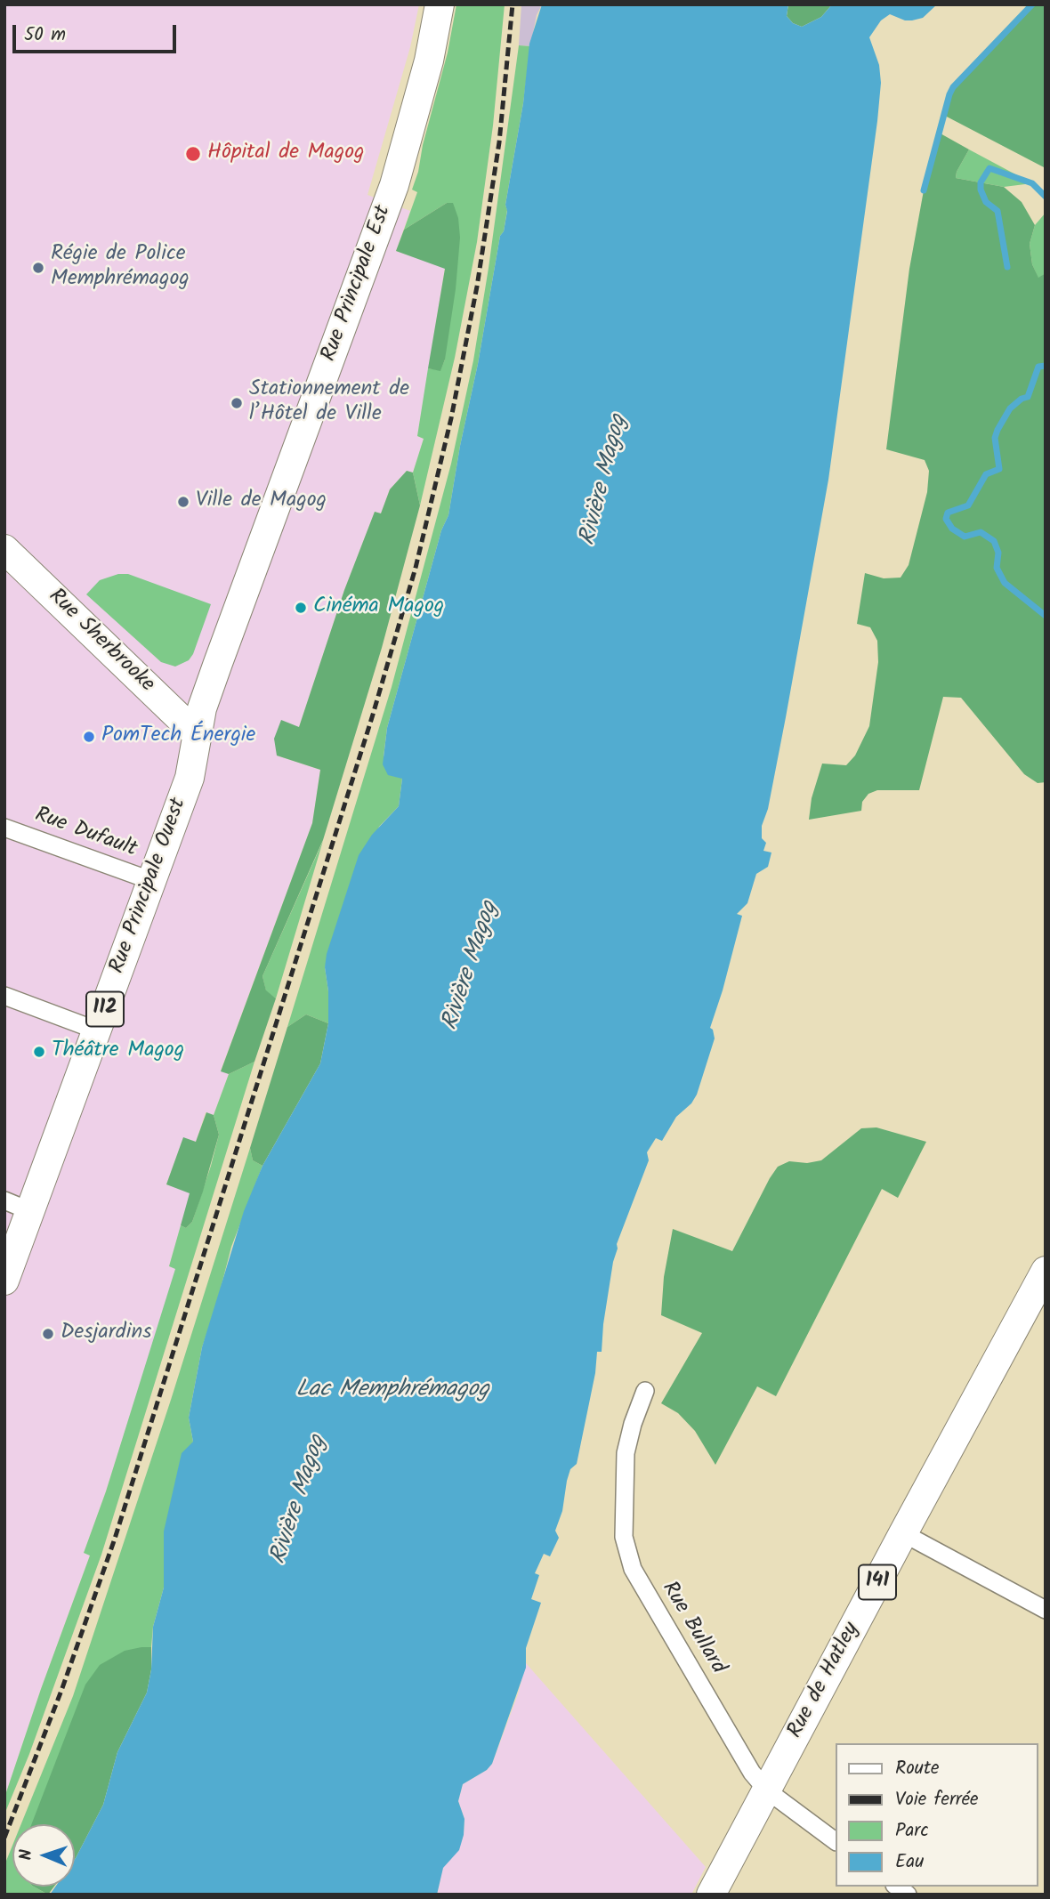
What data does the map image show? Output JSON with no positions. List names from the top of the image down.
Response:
{
  "streets": {
    "main road": [
      "Rue Principale Est",
      "Rue Sherbrooke",
      "Rue Principale Ouest",
      "112",
      "141",
      "Rue de Hatley"
    ],
    "street": ["Rue Dufault", "Rue Bullard"]
  },
  "crossings": [
    ["Rue Principale Est", "Rue Sherbrooke"],
    ["Rue Principale Est", "Rue Principale Ouest"],
    ["Rue Sherbrooke", "Rue Principale Ouest"],
    ["Rue Dufault", "Rue Principale Ouest"],
    ["Rue Bullard", "Rue de Hatley"]
  ],
  "water": ["Rivière Magog", "Lac Memphrémagog"],
  "places": [
    "Hôpital de Magog",
    "Régie de Police Memphrémagog",
    "Stationnement de l’Hôtel de Ville",
    "Ville de Magog",
    "Cinéma Magog",
    "PomTech Énergie",
    "Théâtre Magog",
    "Desjardins"
  ],
  "legend": [
    "Route",
    "Voie ferrée",
    "Parc",
    "Eau"
  ],
  "scale_bar": "50 m",
  "north": "left"
}
